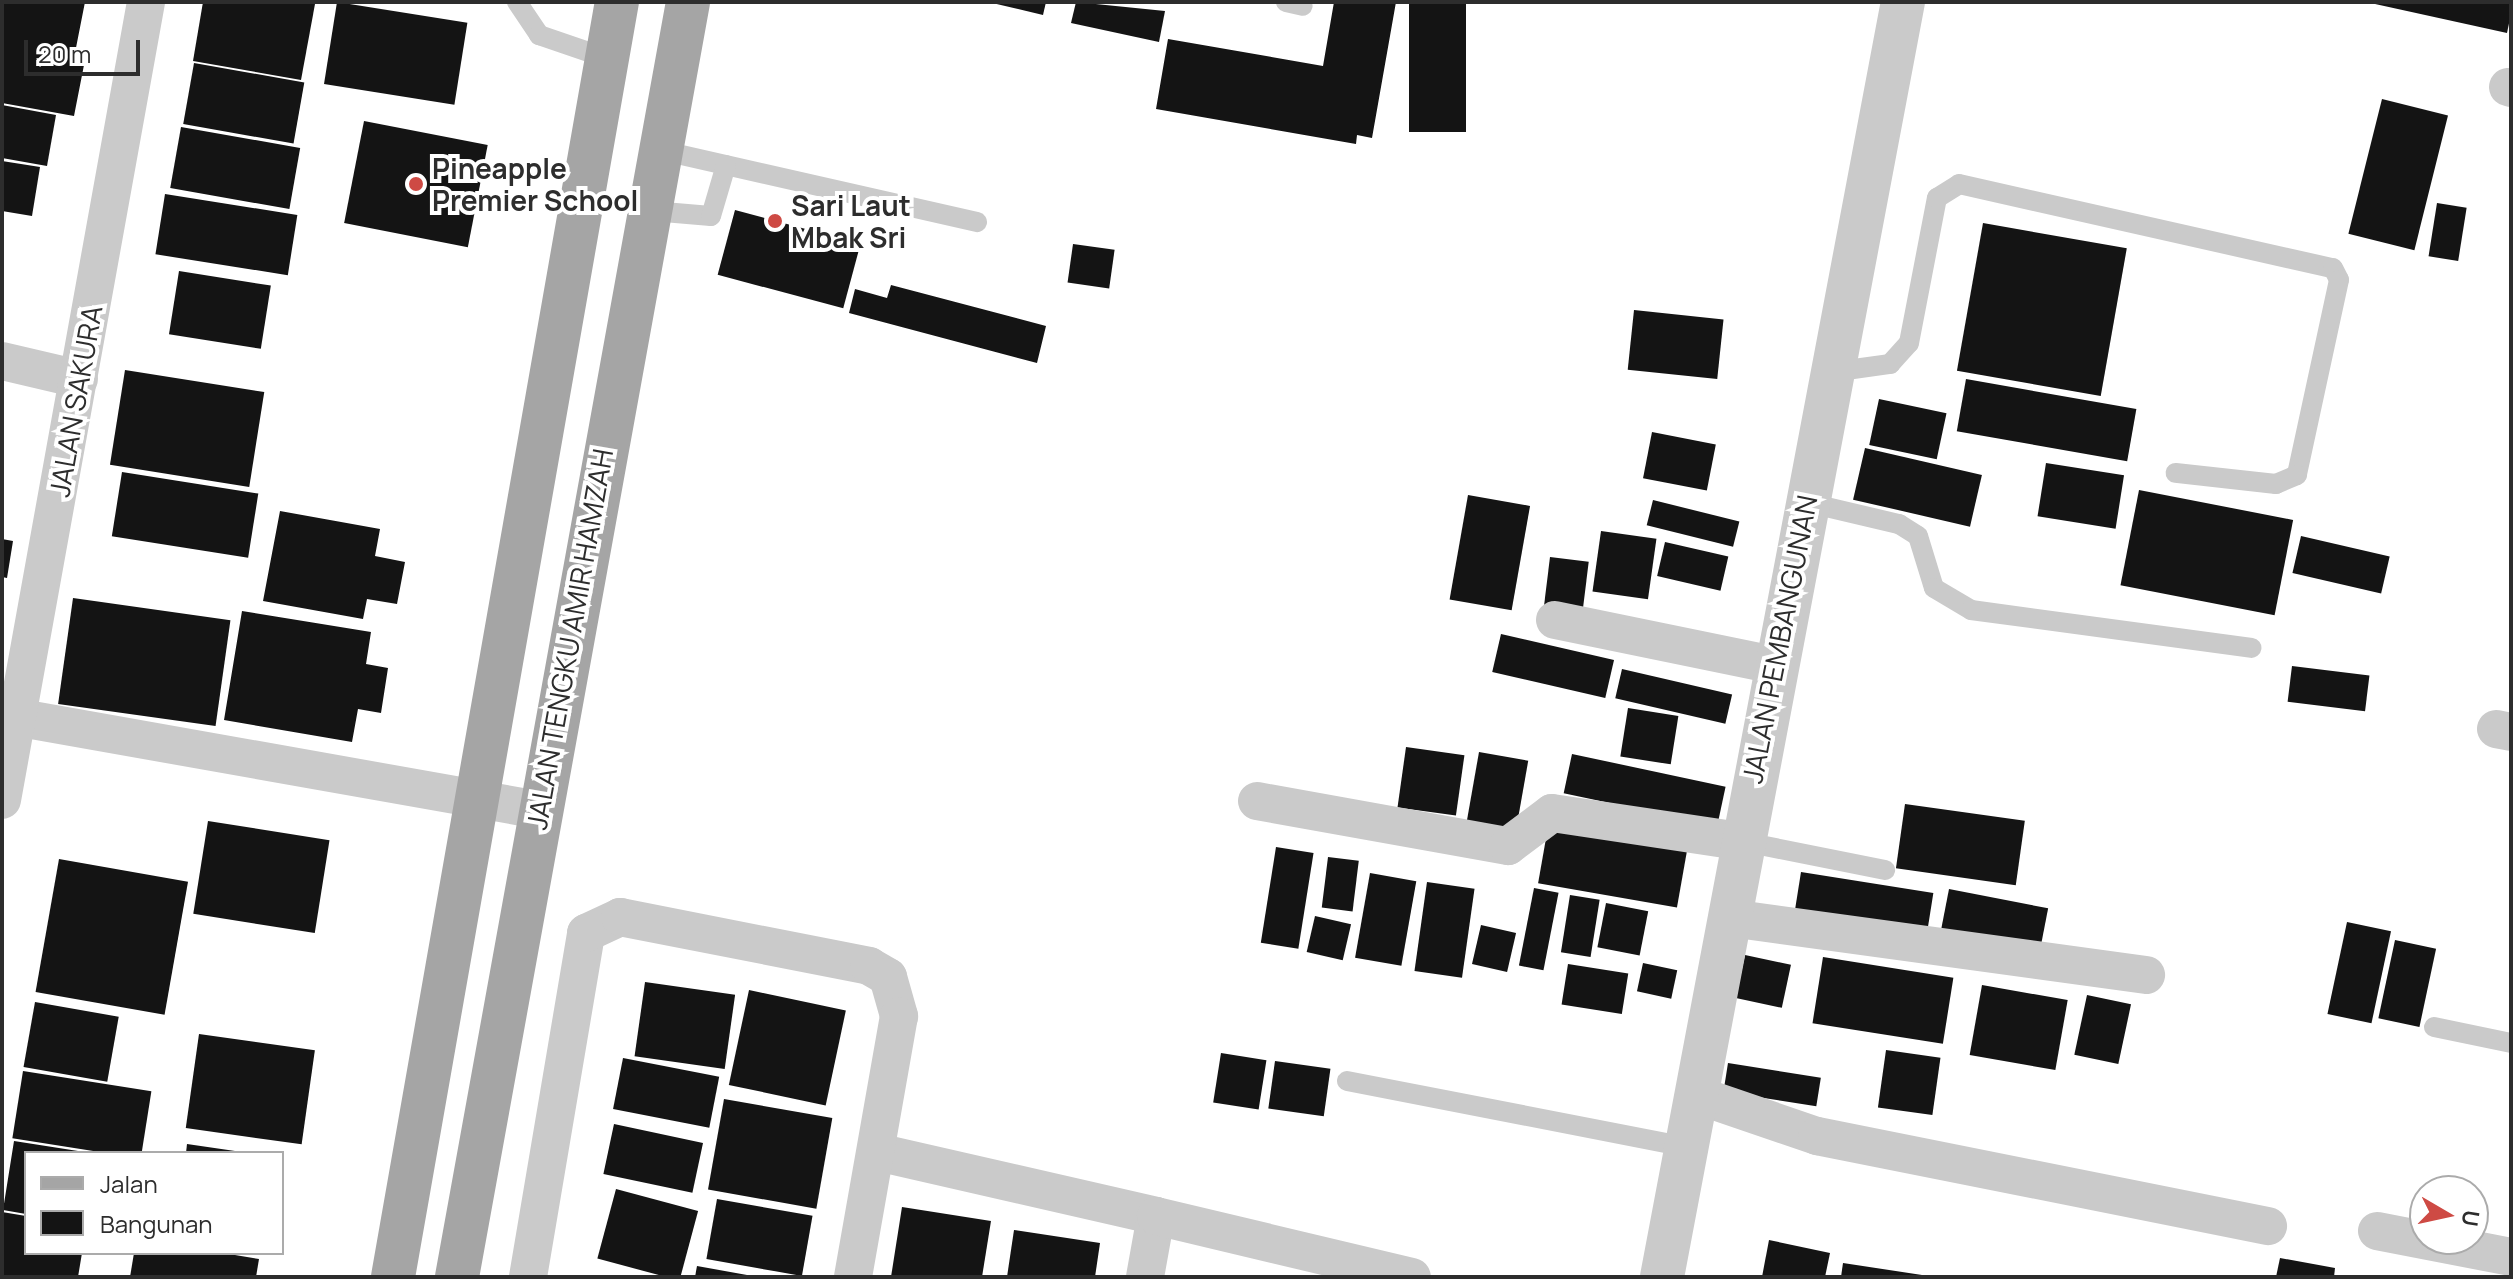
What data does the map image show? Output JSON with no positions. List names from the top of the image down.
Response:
{
  "streets": {
    "main road": ["JALAN TENGKU AMIR HAMZAH"],
    "street": ["JALAN SAKURA", "JALAN PEMBANGUNAN"]
  },
  "places": ["Pineapple Premier School", "Sari Laut Mbak Sri"],
  "legend": ["Jalan", "Bangunan"],
  "scale_bar": "20 m",
  "north": "right"
}
